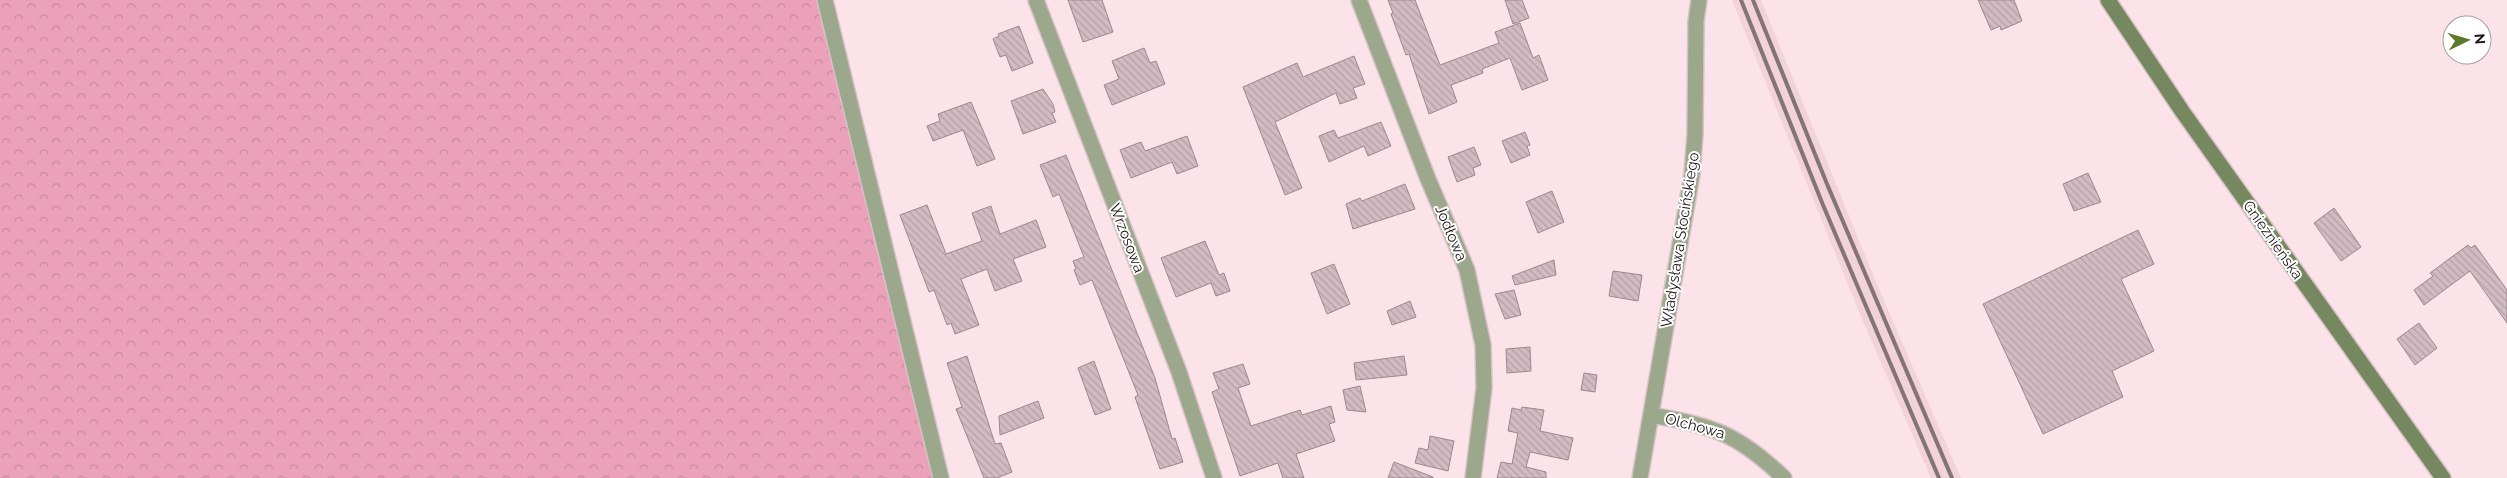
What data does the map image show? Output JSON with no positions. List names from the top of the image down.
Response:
{
  "streets": {
    "main road": ["Gnieźnieńska"],
    "street": [
      "Jodłowa",
      "Wrzosowa",
      "Władysława Słocińskiego",
      "Olchowa"
    ]
  },
  "crossings": [
    ["Władysława Słocińskiego", "Olchowa"]
  ],
  "north": "right"
}
